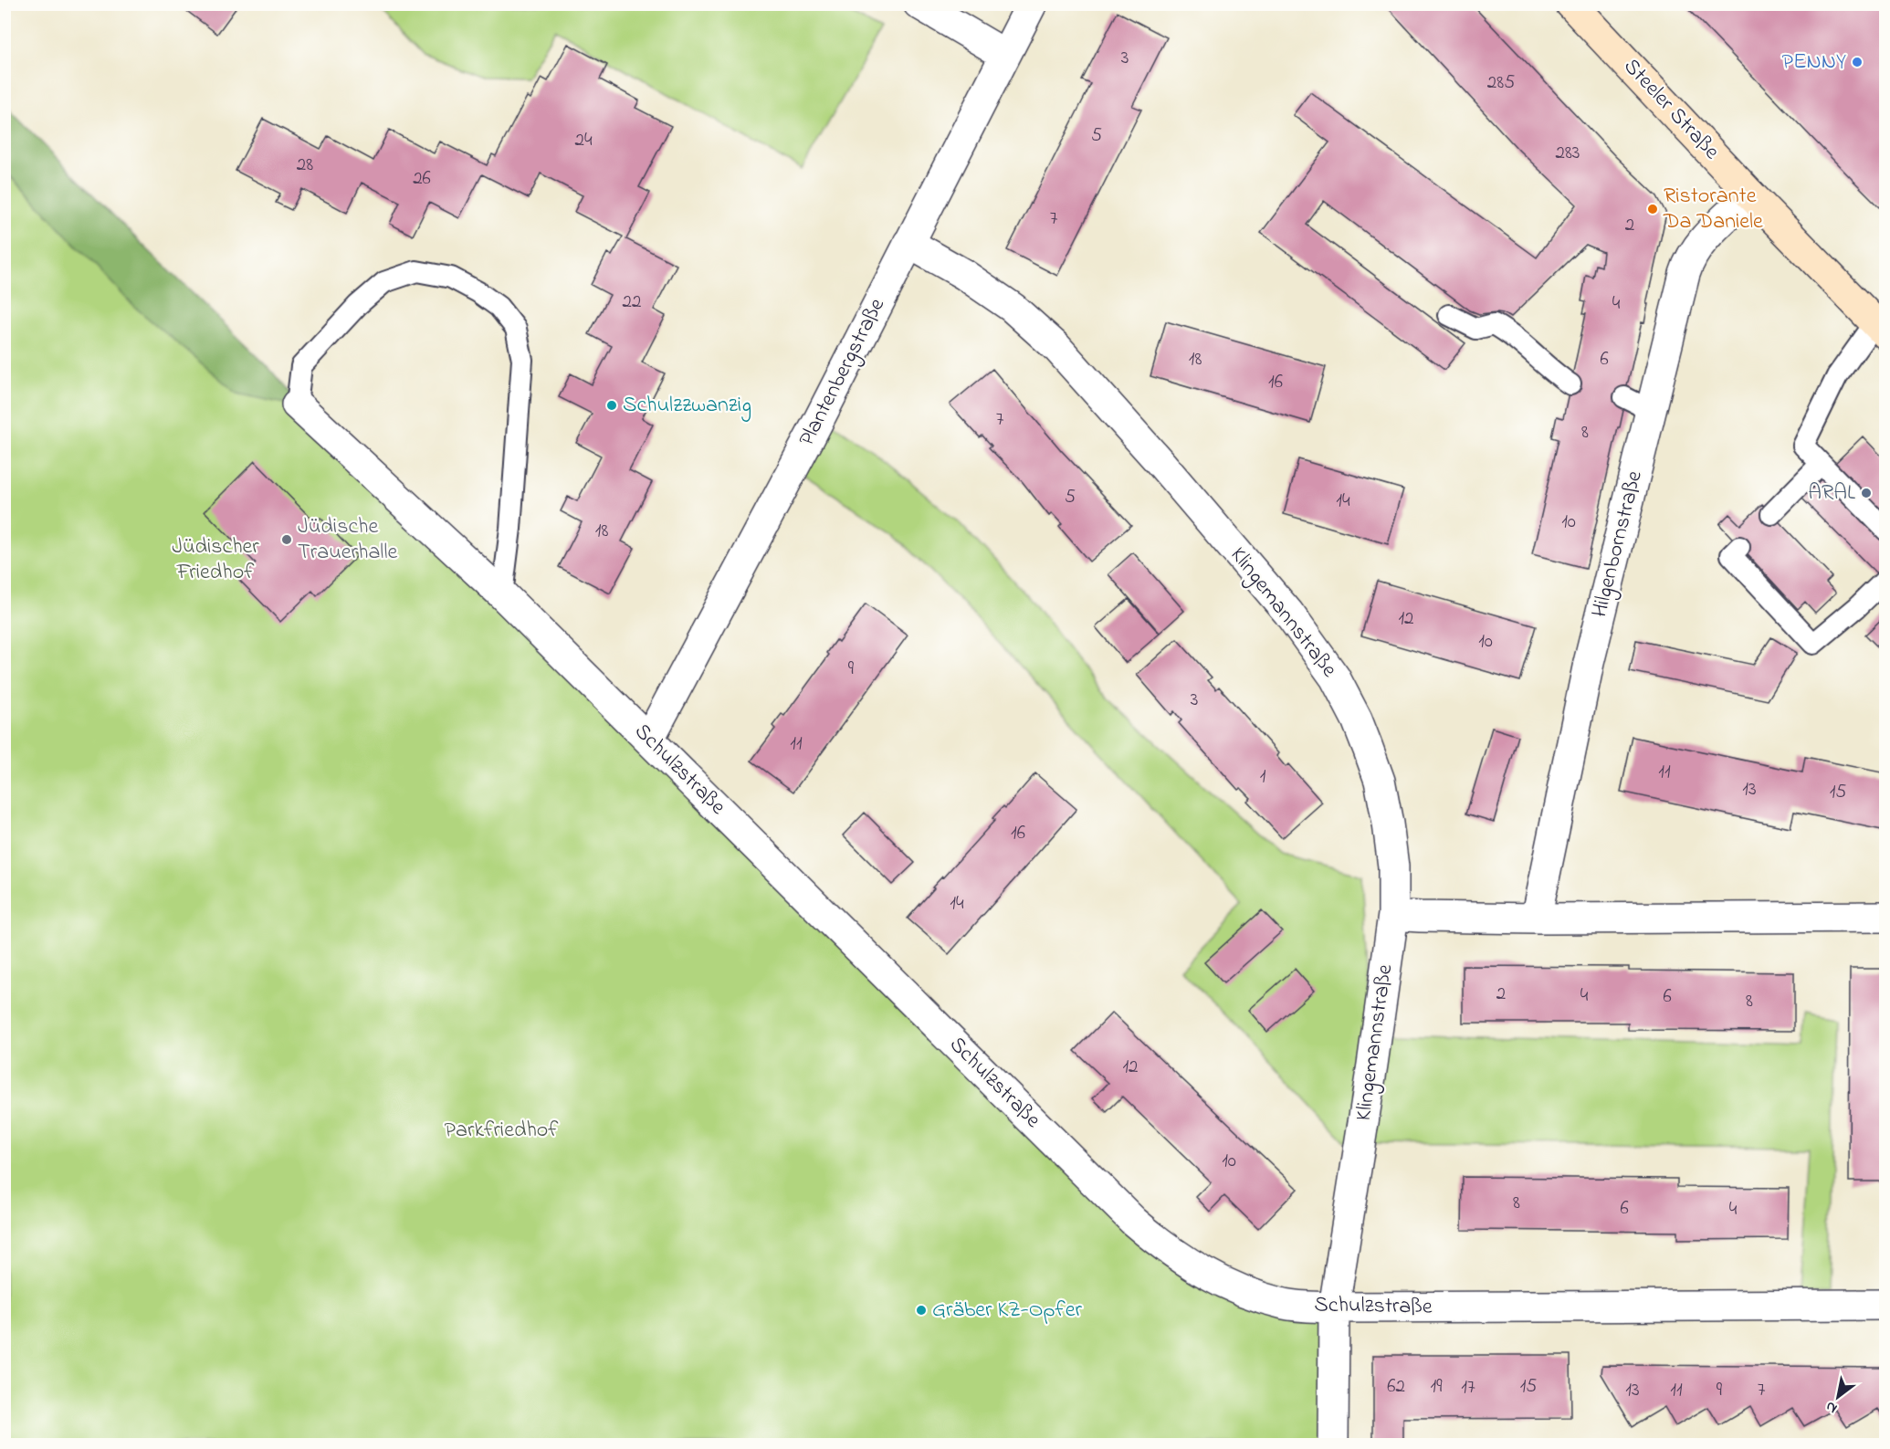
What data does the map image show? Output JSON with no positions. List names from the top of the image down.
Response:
{
  "streets": {
    "main road": ["Steeler Straße"],
    "street": [
      "Plantenbergstraße",
      "Hilgenbornstraße",
      "Klingemannstraße",
      "Schulzstraße"
    ]
  },
  "crossings": [
    ["Steeler Straße", "Hilgenbornstraße"],
    ["Plantenbergstraße", "Klingemannstraße"],
    ["Plantenbergstraße", "Schulzstraße"],
    ["Klingemannstraße", "Schulzstraße"]
  ],
  "parks": ["Jüdischer Friedhof", "Parkfriedhof"],
  "places": [
    "PENNY",
    "Ristorante Da Daniele",
    "Schulzzwanzig",
    "ARAL",
    "Jüdische Trauerhalle",
    "Gräber KZ-Opfer"
  ],
  "house_numbers": [
    "3",
    "285",
    "5",
    "24",
    "283",
    "28",
    "26",
    "7",
    "2",
    "22",
    "4",
    "18",
    "6",
    "16",
    "7",
    "8",
    "5",
    "14",
    "10",
    "18",
    "12",
    "10",
    "9",
    "3",
    "11",
    "11",
    "1",
    "13",
    "15",
    "16",
    "14",
    "2",
    "4",
    "6",
    "8",
    "12",
    "10",
    "8",
    "6",
    "4",
    "62",
    "19",
    "15",
    "17",
    "13",
    "11",
    "9",
    "7"
  ],
  "north": "bottom left"
}
